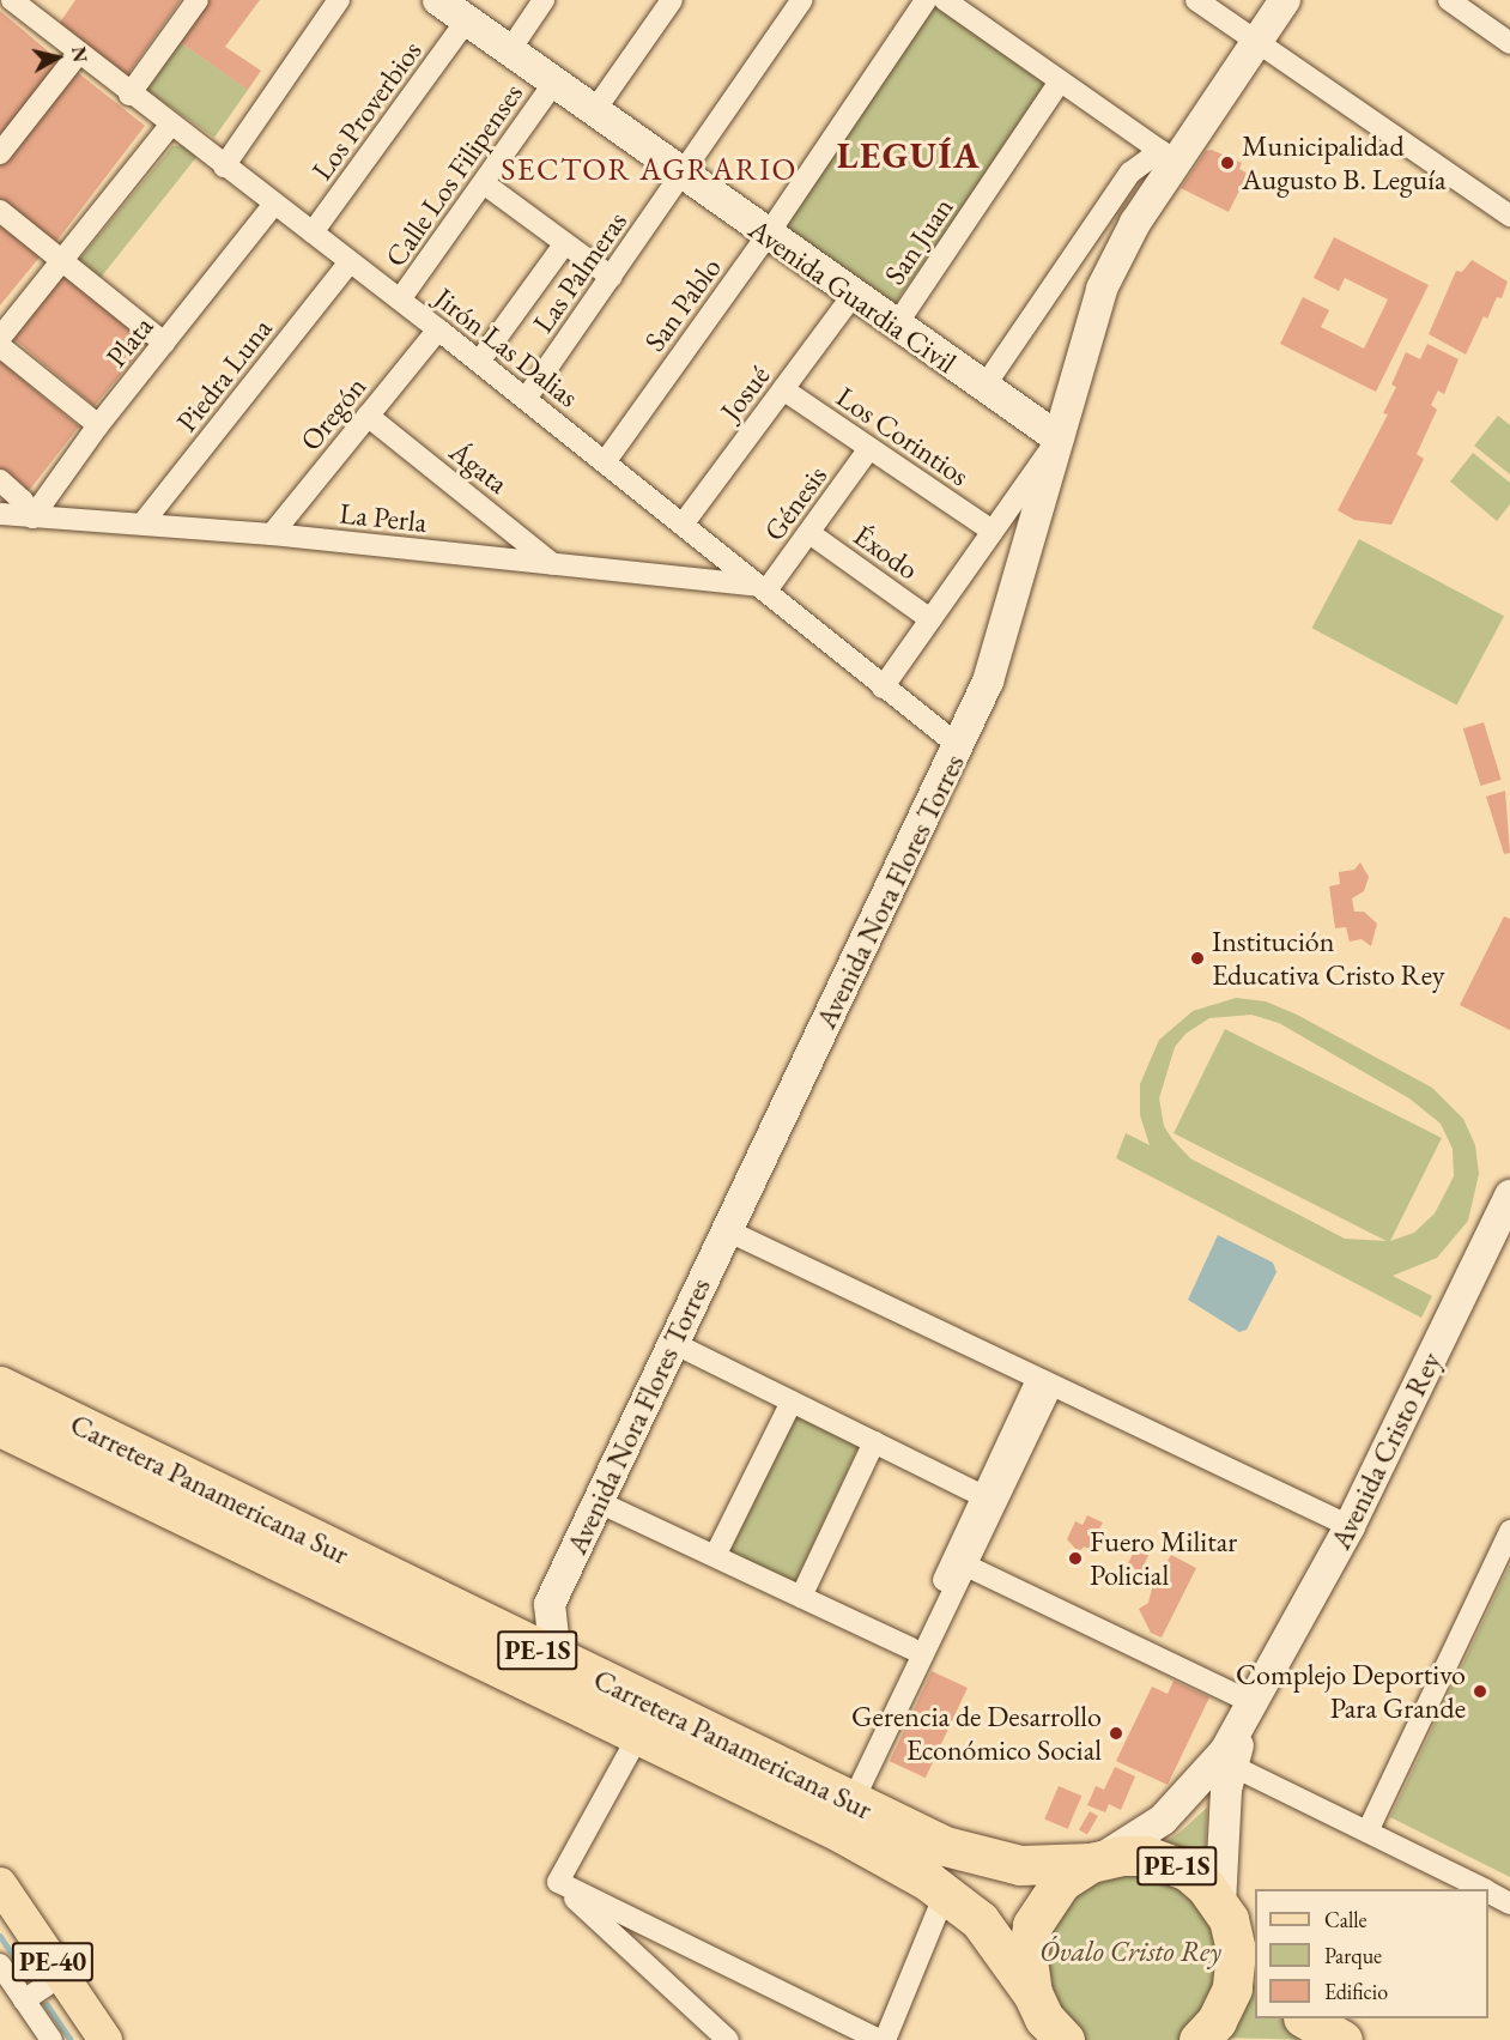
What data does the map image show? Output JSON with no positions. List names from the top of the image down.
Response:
{
  "streets": {
    "highway": ["Carretera Panamericana Sur", "PE-1S"],
    "main road": ["PE-40"],
    "street": [
      "Los Proverbios",
      "Calle Los Filipenses",
      "San Juan",
      "Las Palmeras",
      "Avenida Guardia Civil",
      "San Pablo",
      "Plata",
      "Jirón Las Dalias",
      "Piedra Luna",
      "Josué",
      "Oregón",
      "Los Corintios",
      "Ágata",
      "Génesis",
      "La Perla",
      "Éxodo",
      "Avenida Nora Flores Torres",
      "Avenida Cristo Rey"
    ]
  },
  "crossings": [
    ["Los Proverbios", "Avenida Guardia Civil"],
    ["Los Proverbios", "Jirón Las Dalias"],
    ["Calle Los Filipenses", "Avenida Guardia Civil"],
    ["Calle Los Filipenses", "Jirón Las Dalias"],
    ["San Juan", "Avenida Guardia Civil"],
    ["Las Palmeras", "Avenida Guardia Civil"],
    ["Las Palmeras", "Jirón Las Dalias"],
    ["Avenida Guardia Civil", "San Pablo"],
    ["Avenida Guardia Civil", "Josué"],
    ["Avenida Guardia Civil", "Avenida Nora Flores Torres"],
    ["San Pablo", "Jirón Las Dalias"],
    ["Plata", "Jirón Las Dalias"],
    ["Plata", "La Perla"],
    ["Jirón Las Dalias", "Piedra Luna"],
    ["Jirón Las Dalias", "Josué"],
    ["Jirón Las Dalias", "Oregón"],
    ["Jirón Las Dalias", "Génesis"],
    ["Jirón Las Dalias", "La Perla"],
    ["Jirón Las Dalias", "Avenida Nora Flores Torres"],
    ["Piedra Luna", "La Perla"],
    ["Josué", "Los Corintios"],
    ["Oregón", "Ágata"],
    ["Oregón", "La Perla"],
    ["Los Corintios", "Génesis"],
    ["Ágata", "La Perla"],
    ["Génesis", "La Perla"],
    ["Génesis", "Éxodo"],
    ["Avenida Cristo Rey", "Carretera Panamericana Sur"],
    ["Avenida Cristo Rey", "PE-1S"],
    ["Carretera Panamericana Sur", "PE-1S"]
  ],
  "districts": ["LEGUÍA", "SECTOR AGRARIO"],
  "parks": ["Óvalo Cristo Rey"],
  "places": [
    "Municipalidad Augusto B. Leguía",
    "Institución Educativa Cristo Rey",
    "Fuero Militar Policial",
    "Complejo Deportivo Para Grande",
    "Gerencia de Desarrollo Económico Social"
  ],
  "legend": ["Calle", "Parque", "Edificio"],
  "north": "right"
}
